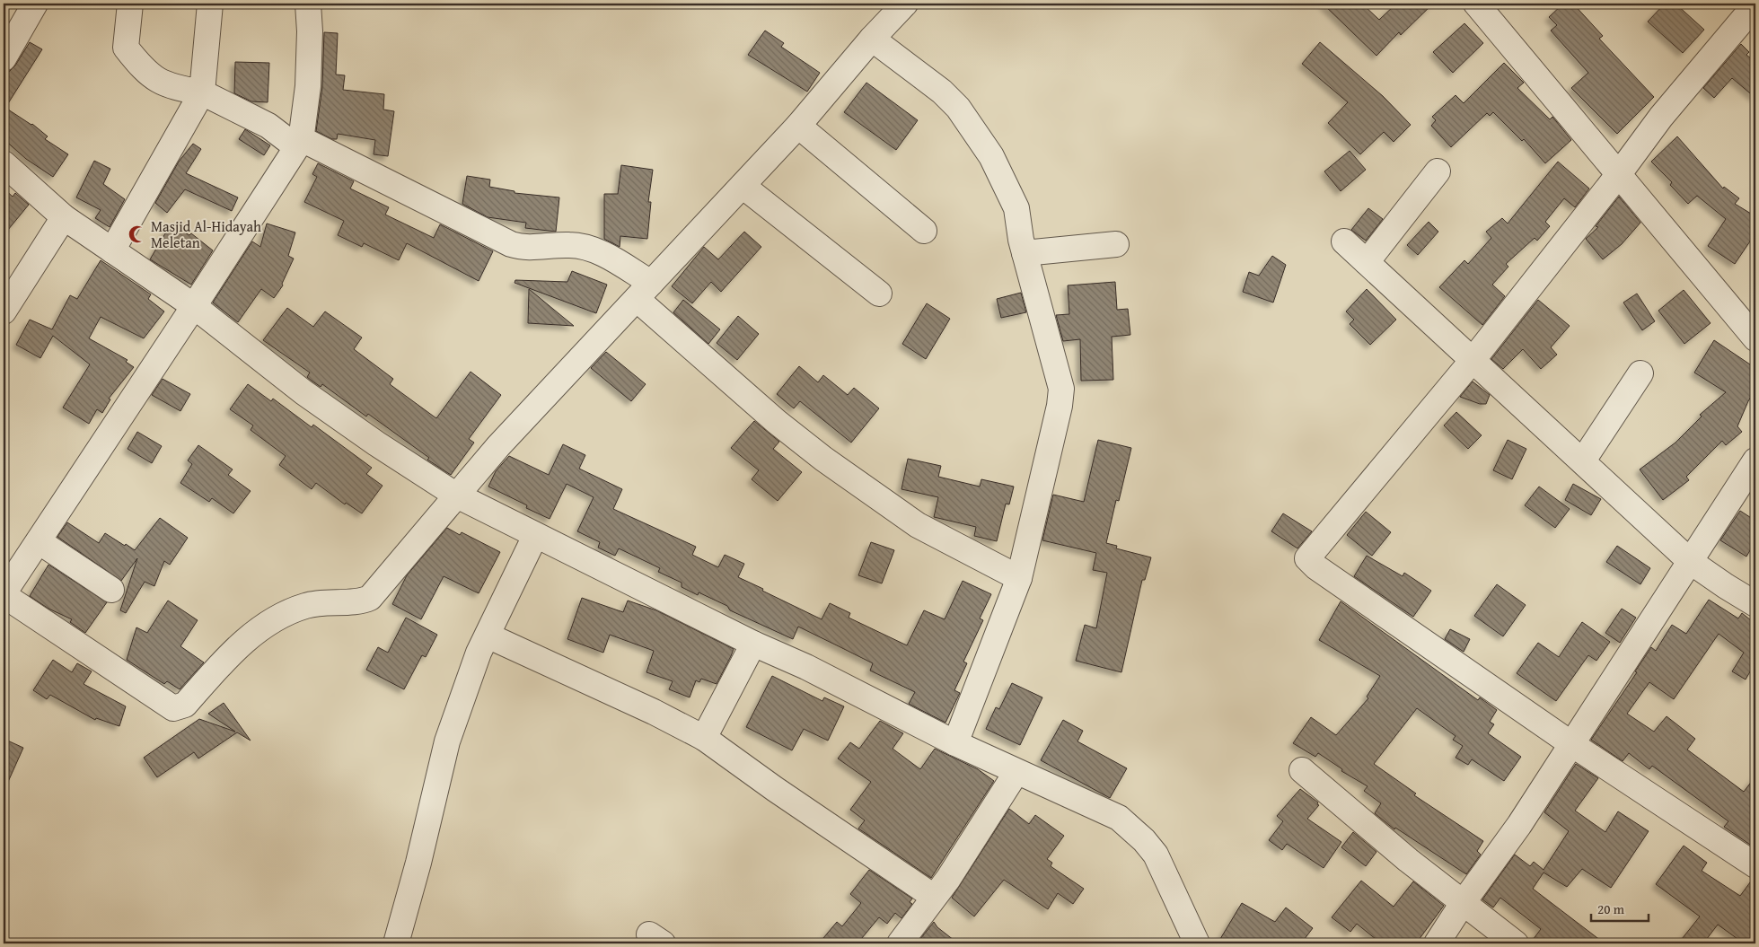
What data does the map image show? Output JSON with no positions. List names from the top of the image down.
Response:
{
  "places": {
    "mosque": ["Masjid Al-Hidayah Meletan"]
  },
  "scale_bar": "20 m"
}
